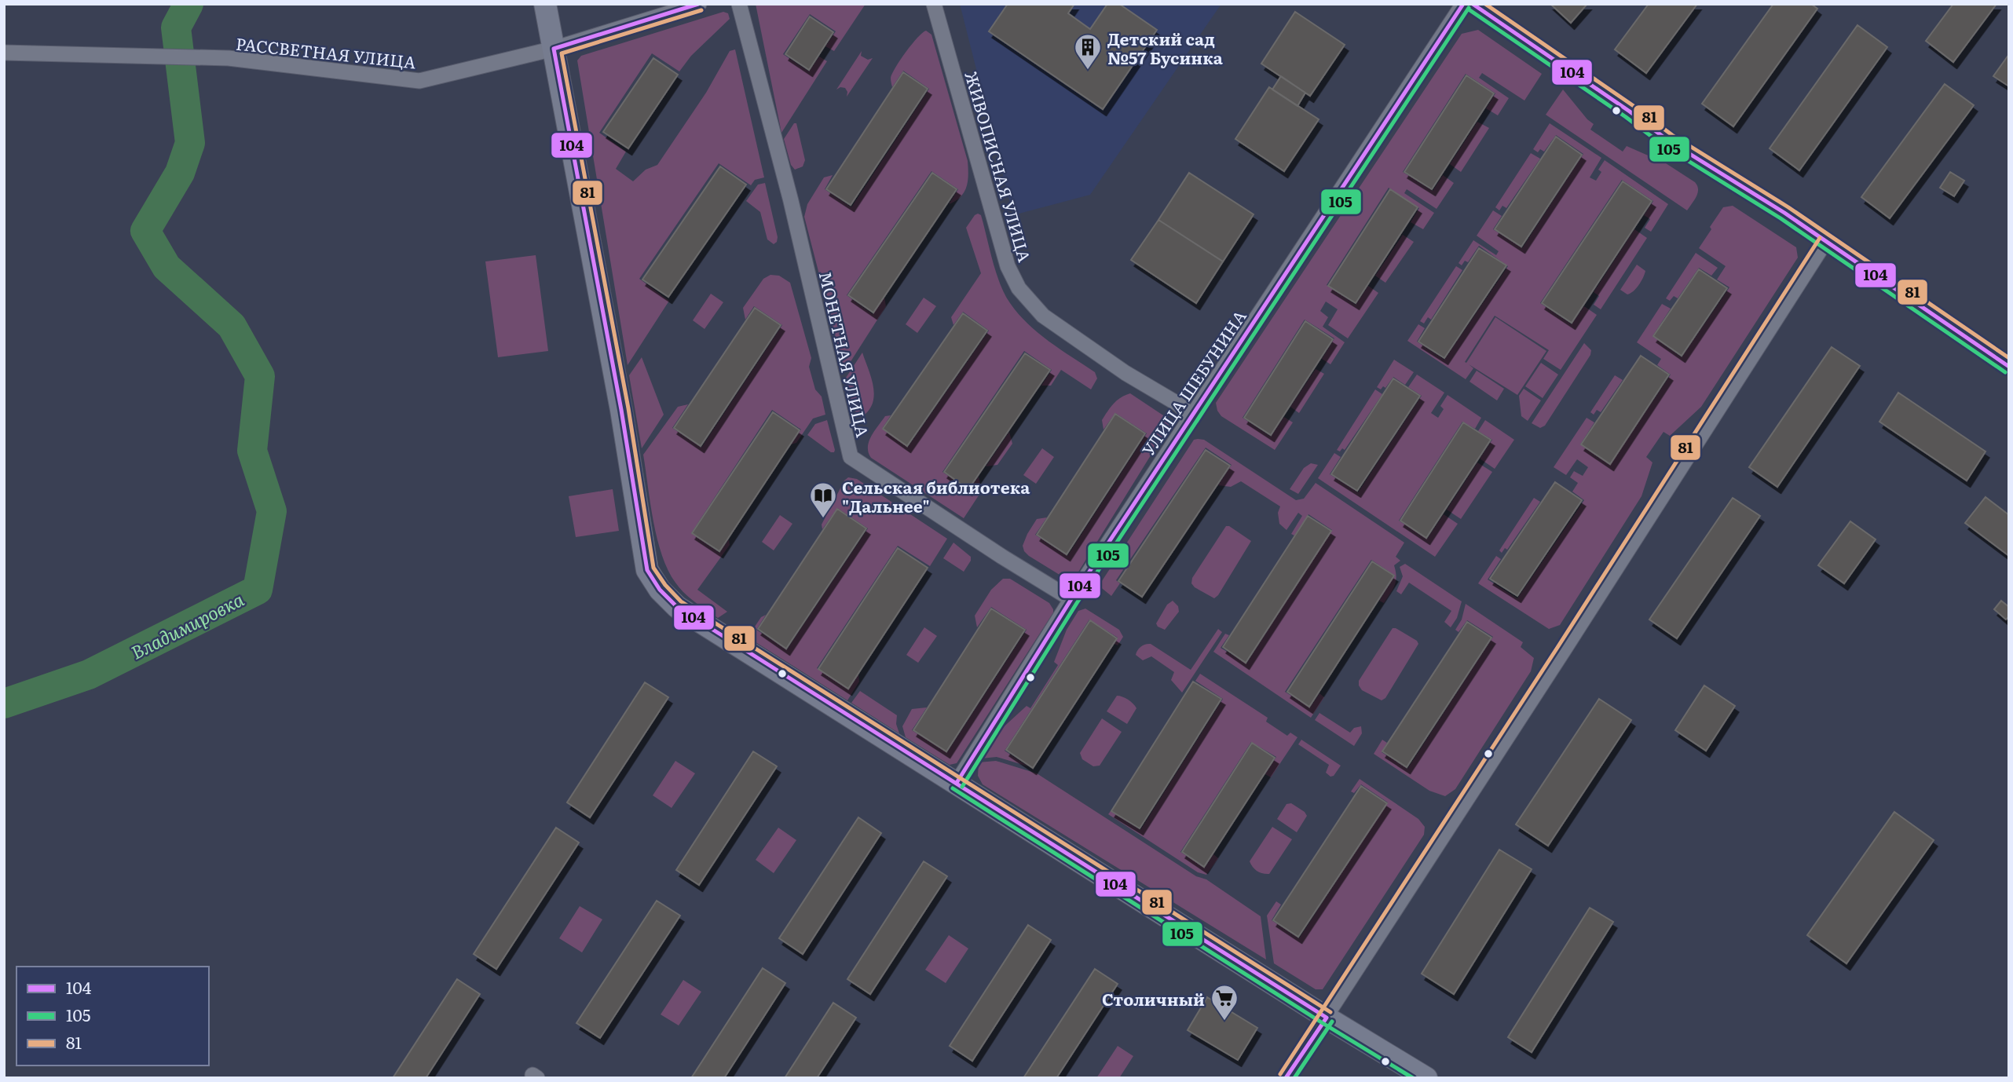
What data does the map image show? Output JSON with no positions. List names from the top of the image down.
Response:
{
  "streets": {
    "street": [
      "РАССВЕТНАЯ УЛИЦА",
      "ЖИВОПИСНАЯ УЛИЦА",
      "МОНЕТНАЯ УЛИЦА",
      "УЛИЦА ШЕБУНИНА"
    ]
  },
  "crossings": [
    ["ЖИВОПИСНАЯ УЛИЦА", "УЛИЦА ШЕБУНИНА"],
    ["МОНЕТНАЯ УЛИЦА", "УЛИЦА ШЕБУНИНА"]
  ],
  "water": ["Владимировка"],
  "places": {
    "building": ["Детский сад №57 Бусинка"],
    "library": ["Сельская библиотека \"Дальнее\""],
    "supermarket": ["Столичный"]
  },
  "lines": ["transit line 104", "transit line 81", "transit line 105"],
  "legend": ["104", "105", "81"]
}
